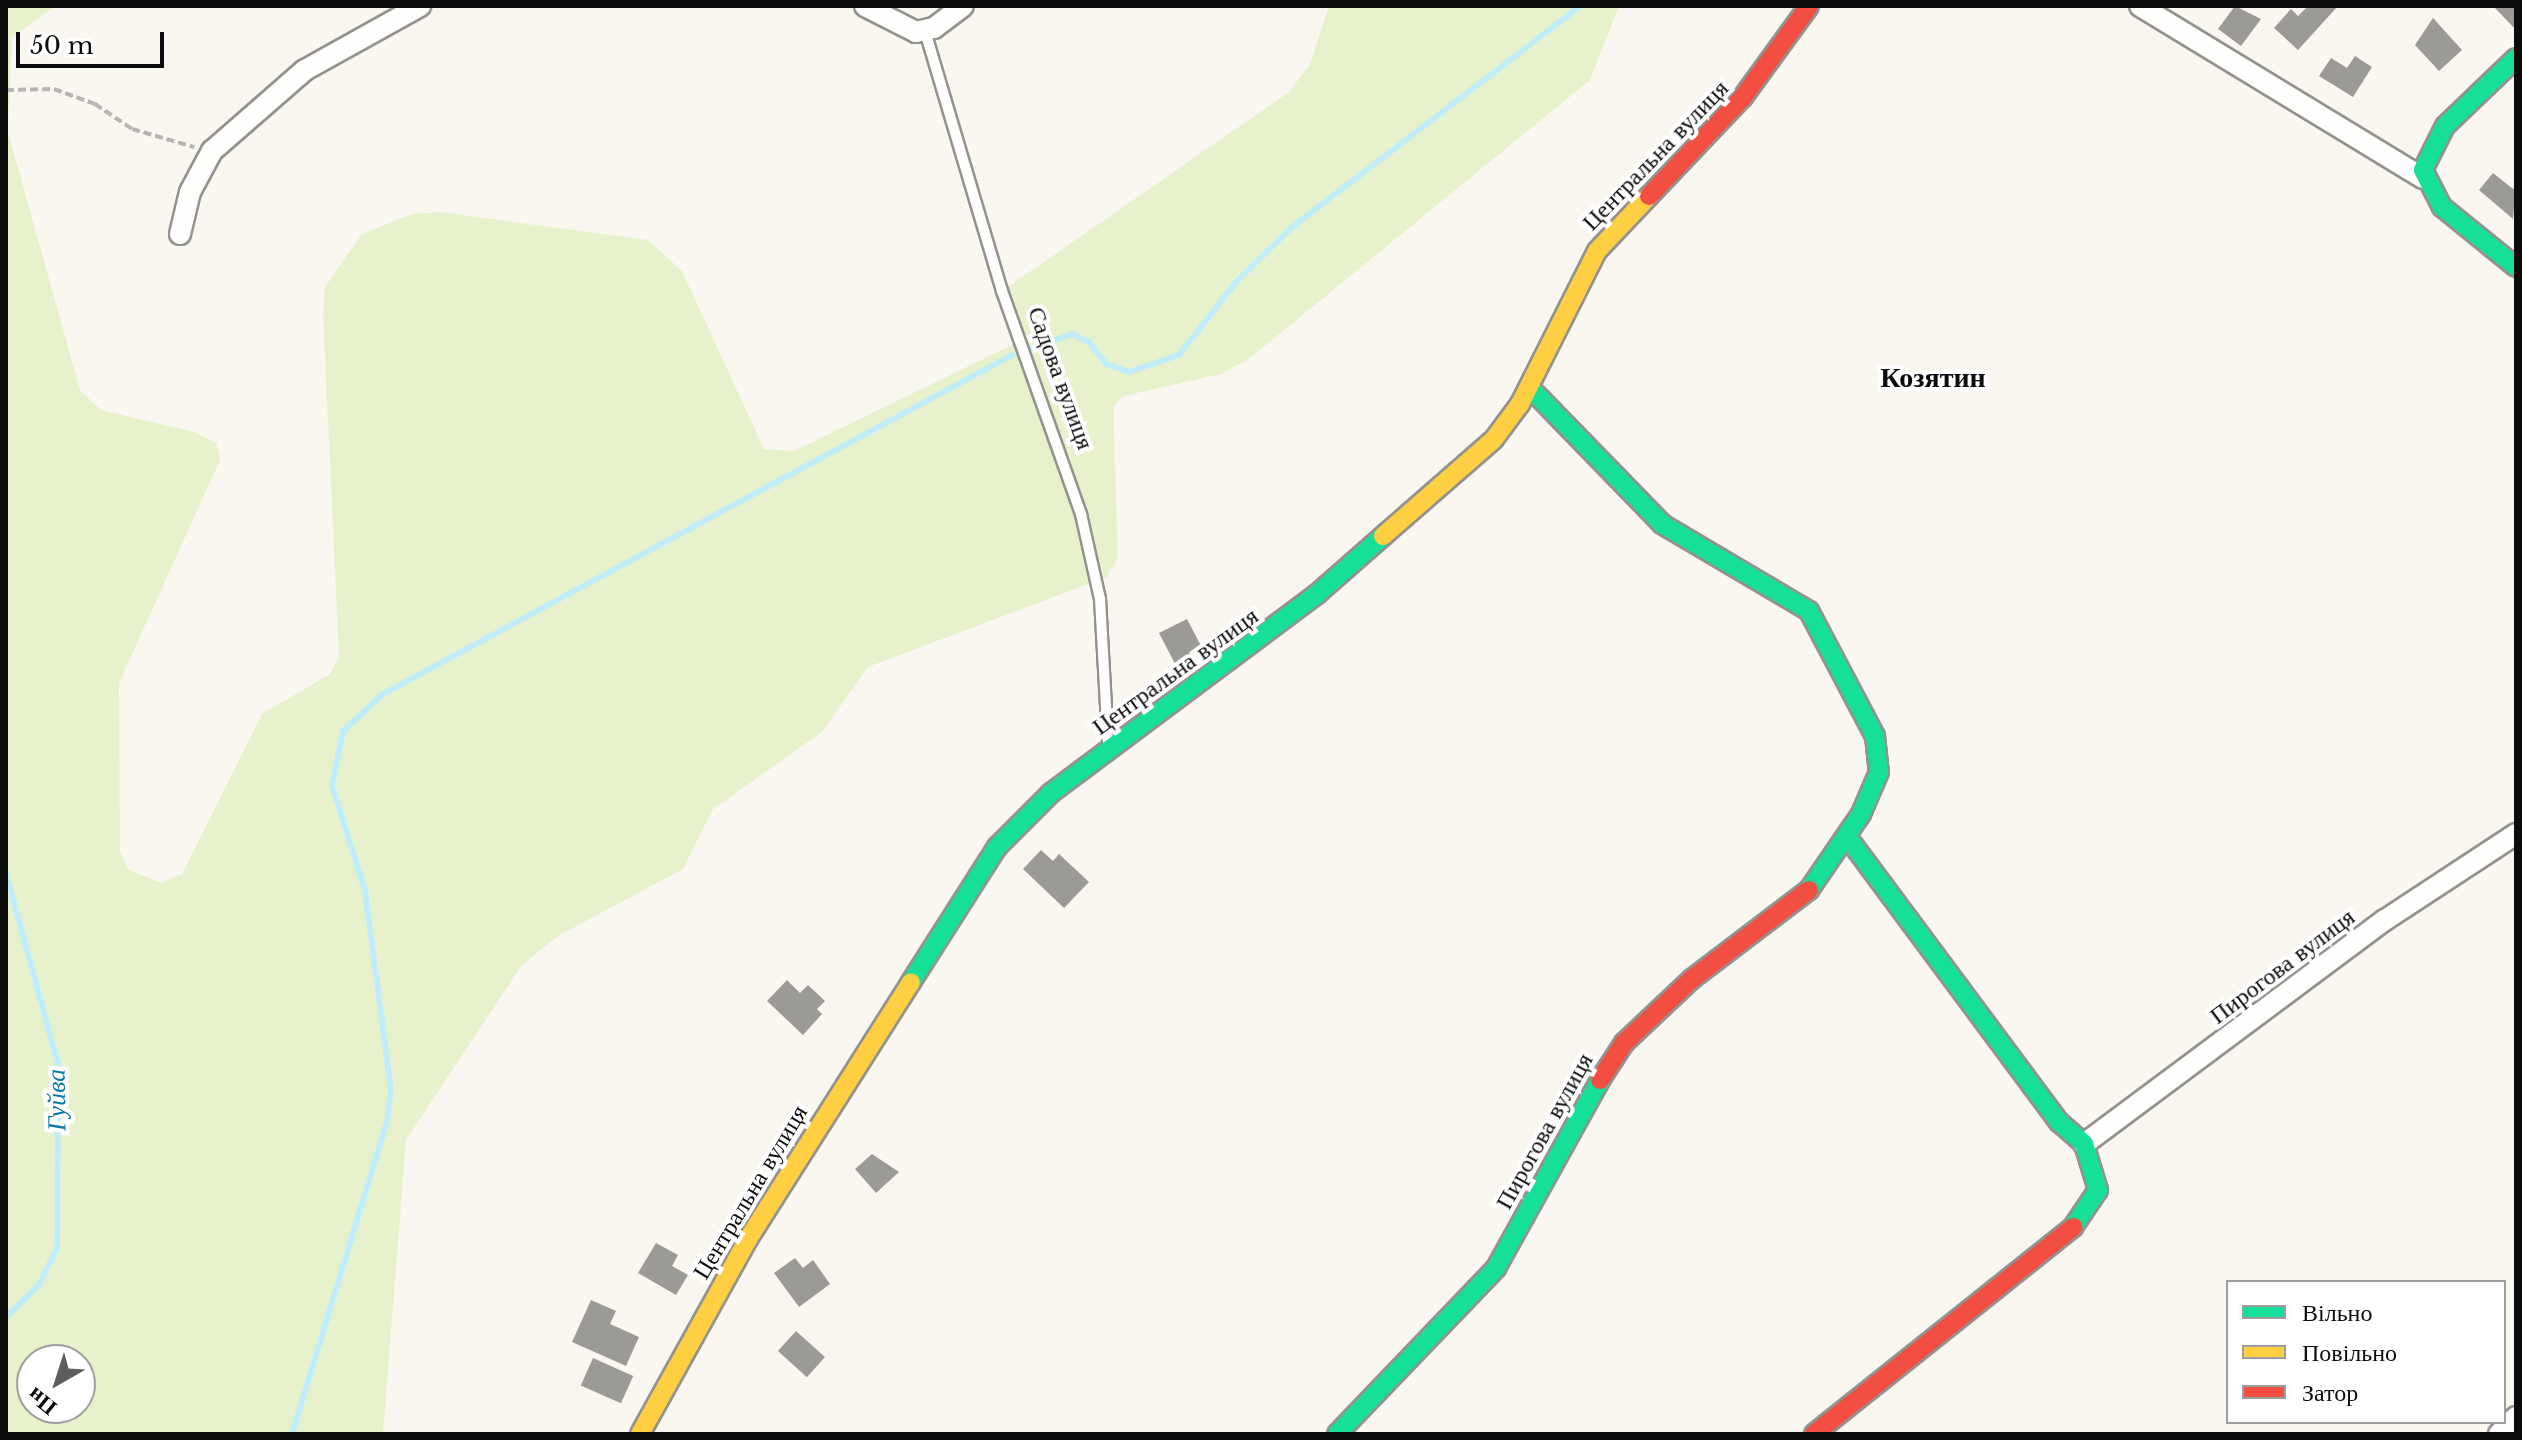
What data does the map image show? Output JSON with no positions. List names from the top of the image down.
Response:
{
  "streets": {
    "street": ["Центральна вулиця", "Пирогова вулиця"],
    "lane": ["Садова вулиця"]
  },
  "crossings": [
    ["Центральна вулиця", "Садова вулиця"],
    ["Центральна вулиця", "Пирогова вулиця"]
  ],
  "districts": ["Козятин"],
  "water": ["Гуйва"],
  "legend": ["Вільно", "Повільно", "Затор"],
  "scale_bar": "50 m",
  "north": "bottom left"
}
